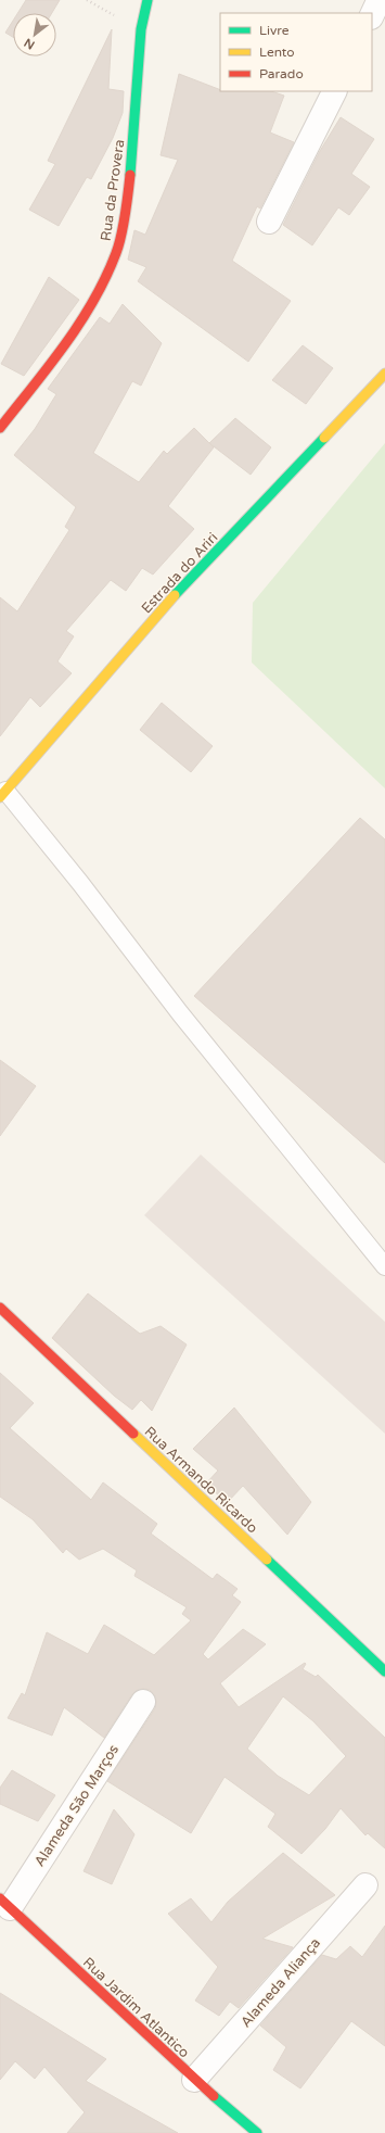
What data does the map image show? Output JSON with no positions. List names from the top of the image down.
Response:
{
  "streets": {
    "street": [
      "Rua da Provera",
      "Estrada do Ariri",
      "Rua Armando Ricardo",
      "Alameda São Marços",
      "Alameda Aliança",
      "Rua Jardim Atlantico"
    ]
  },
  "crossings": [
    ["Alameda São Marços", "Rua Jardim Atlantico"],
    ["Alameda Aliança", "Rua Jardim Atlantico"]
  ],
  "legend": ["Livre", "Lento", "Parado"],
  "north": "bottom left"
}
